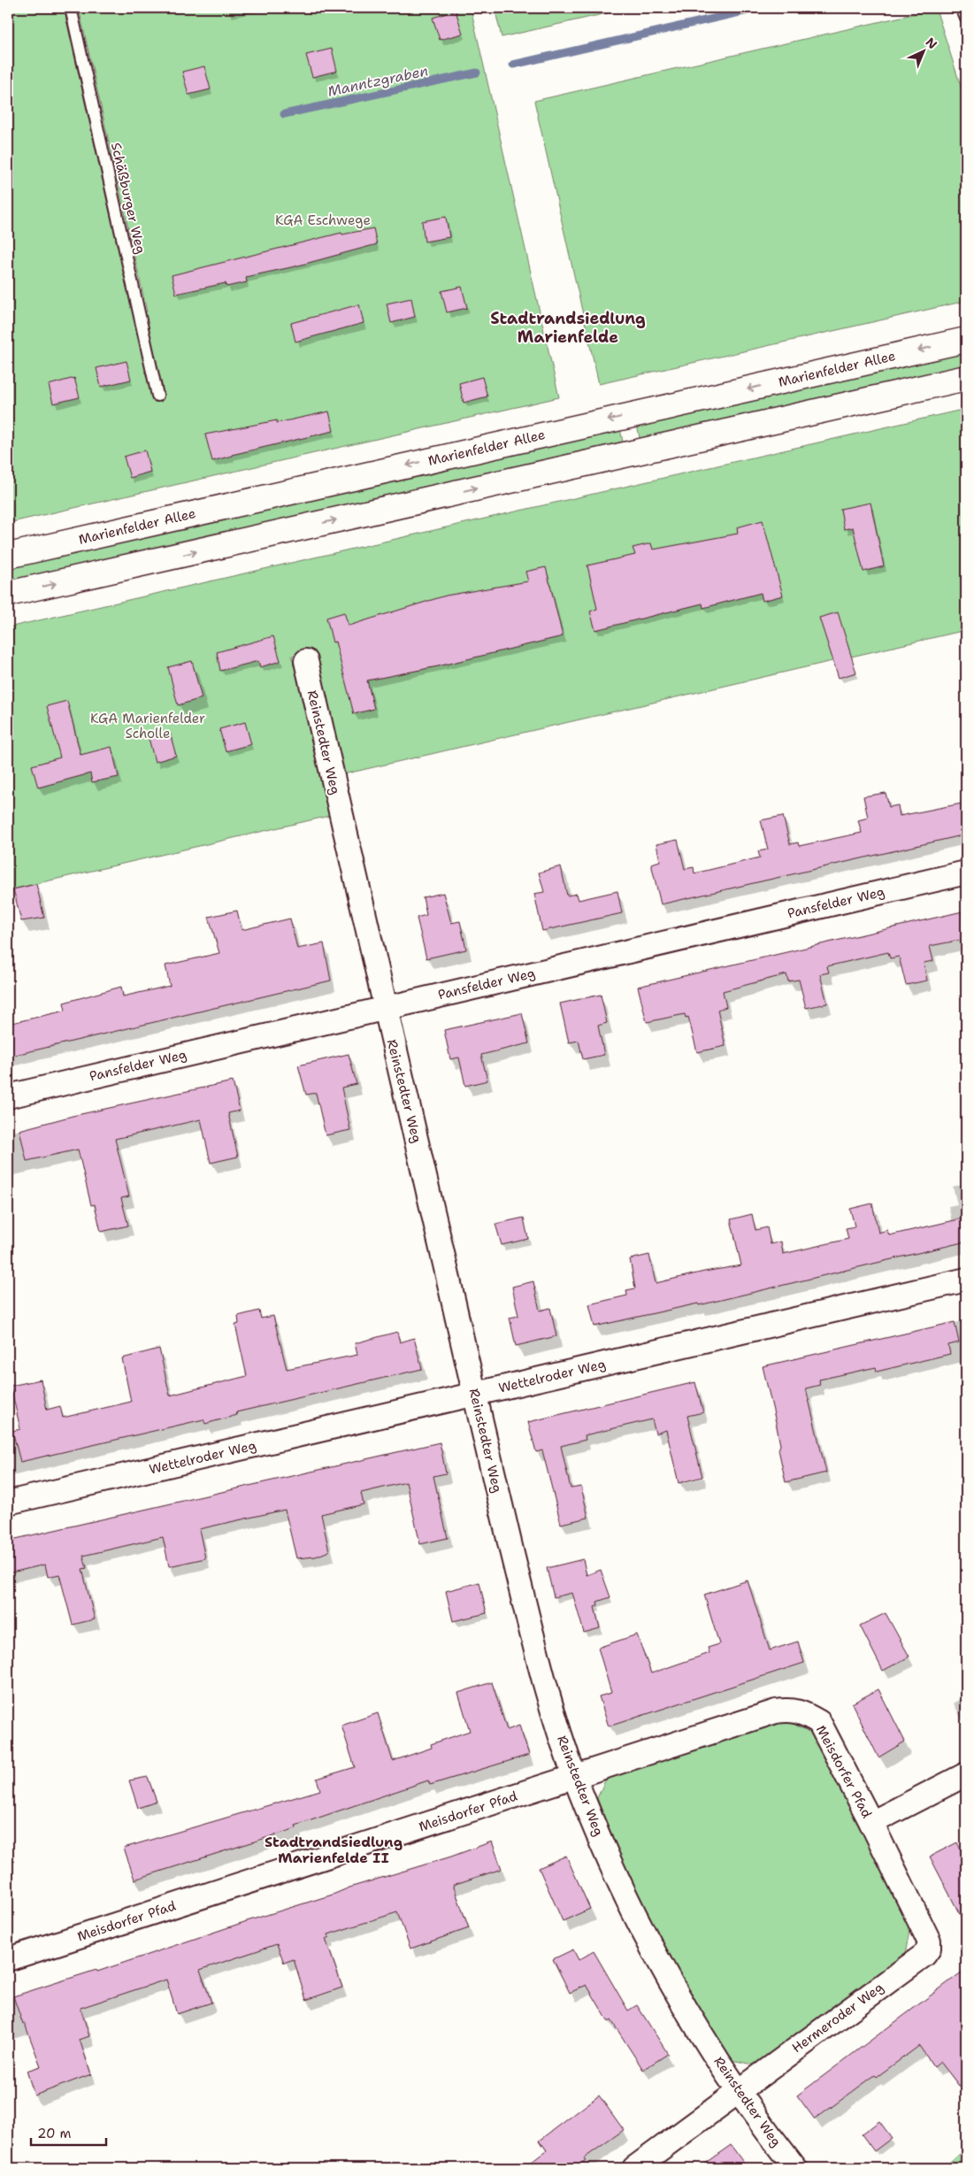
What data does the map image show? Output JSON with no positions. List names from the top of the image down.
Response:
{
  "streets": {
    "main road": ["Marienfelder Allee"],
    "street": [
      "Reinstedter Weg",
      "Pansfelder Weg",
      "Wettelroder Weg",
      "Meisdorfer Pfad",
      "Hermeroder Weg"
    ],
    "lane": ["Schäßburger Weg"]
  },
  "crossings": [
    ["Reinstedter Weg", "Pansfelder Weg"],
    ["Reinstedter Weg", "Wettelroder Weg"],
    ["Reinstedter Weg", "Meisdorfer Pfad"],
    ["Reinstedter Weg", "Hermeroder Weg"],
    ["Meisdorfer Pfad", "Hermeroder Weg"]
  ],
  "districts": ["Stadtrandsiedlung Marienfelde", "Stadtrandsiedlung Marienfelde II"],
  "water": ["Manntzgraben"],
  "parks": ["KGA Eschwege", "KGA Marienfelder Scholle"],
  "scale_bar": "20 m",
  "north": "top right"
}
